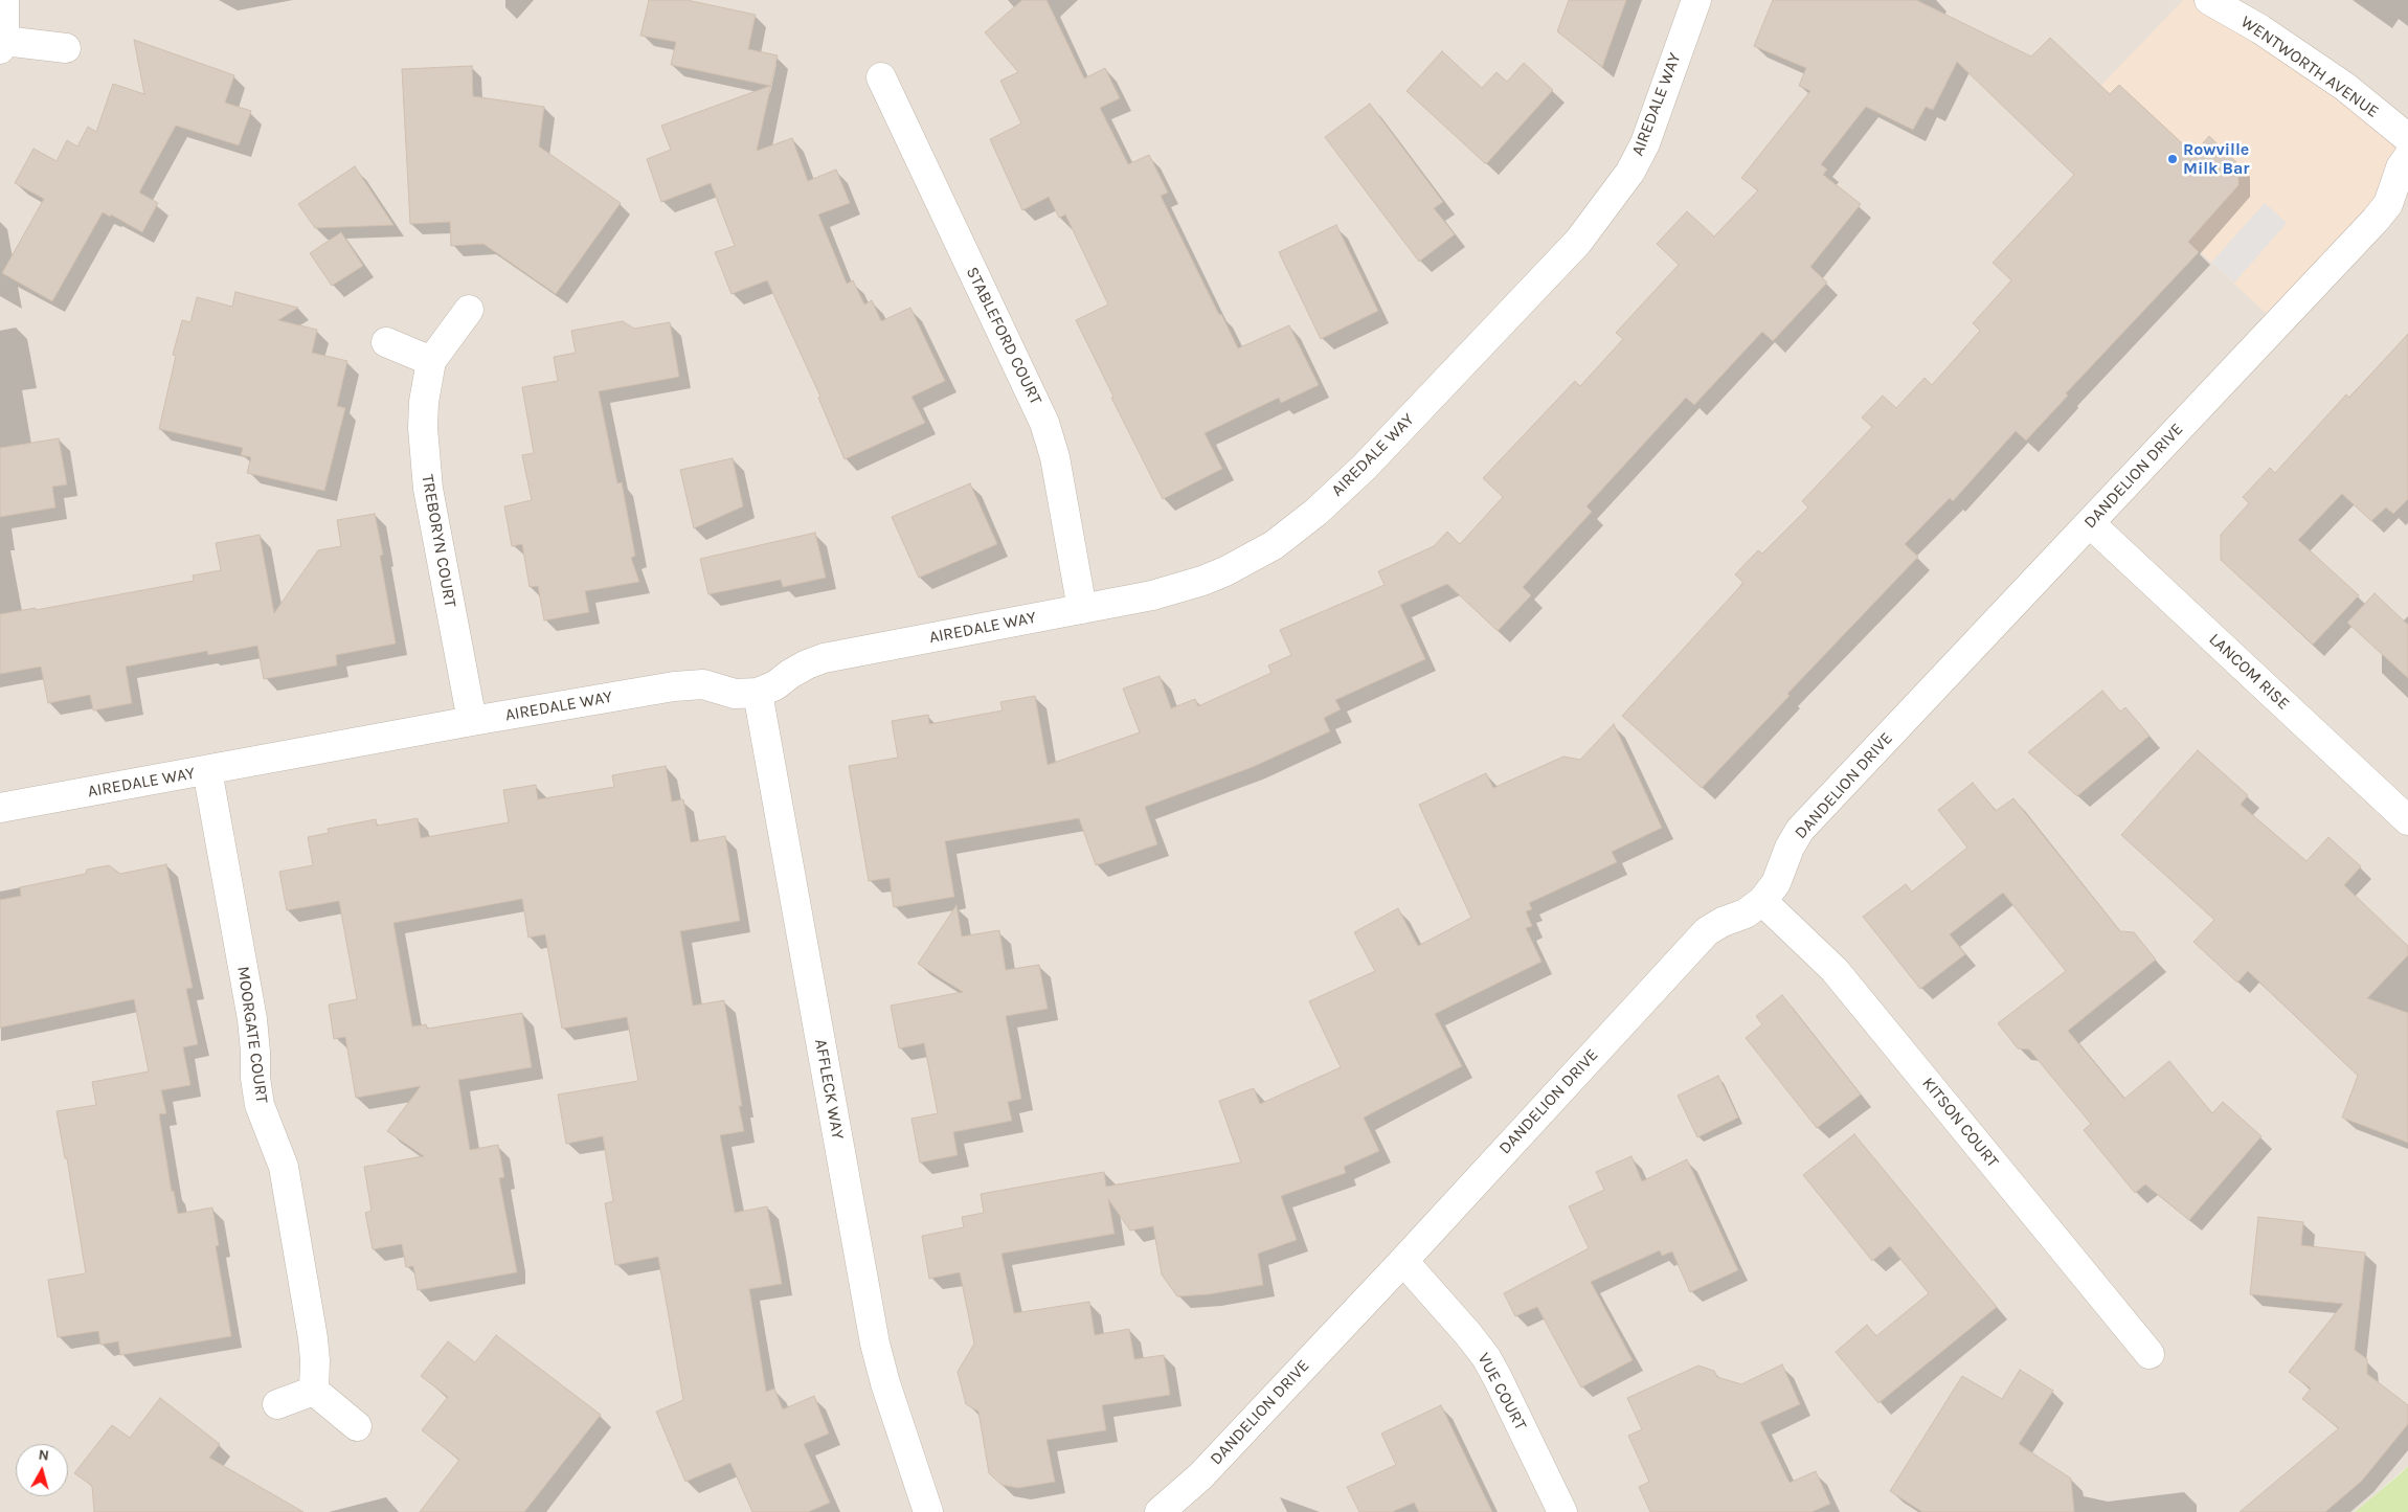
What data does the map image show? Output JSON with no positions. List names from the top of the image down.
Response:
{
  "streets": {
    "street": [
      "WENTWORTH AVENUE",
      "AIREDALE WAY",
      "STABLEFORD COURT",
      "DANDELION DRIVE",
      "TREBORYN COURT",
      "LANCOM RISE",
      "MOORGATE COURT",
      "AFFLECK WAY",
      "KITSON COURT",
      "VUE COURT"
    ]
  },
  "crossings": [
    ["AIREDALE WAY", "STABLEFORD COURT"],
    ["AIREDALE WAY", "TREBORYN COURT"],
    ["AIREDALE WAY", "MOORGATE COURT"],
    ["AIREDALE WAY", "AFFLECK WAY"],
    ["DANDELION DRIVE", "LANCOM RISE"],
    ["DANDELION DRIVE", "KITSON COURT"],
    ["DANDELION DRIVE", "VUE COURT"]
  ],
  "places": ["Rowville Milk Bar"],
  "north": "top"
}
